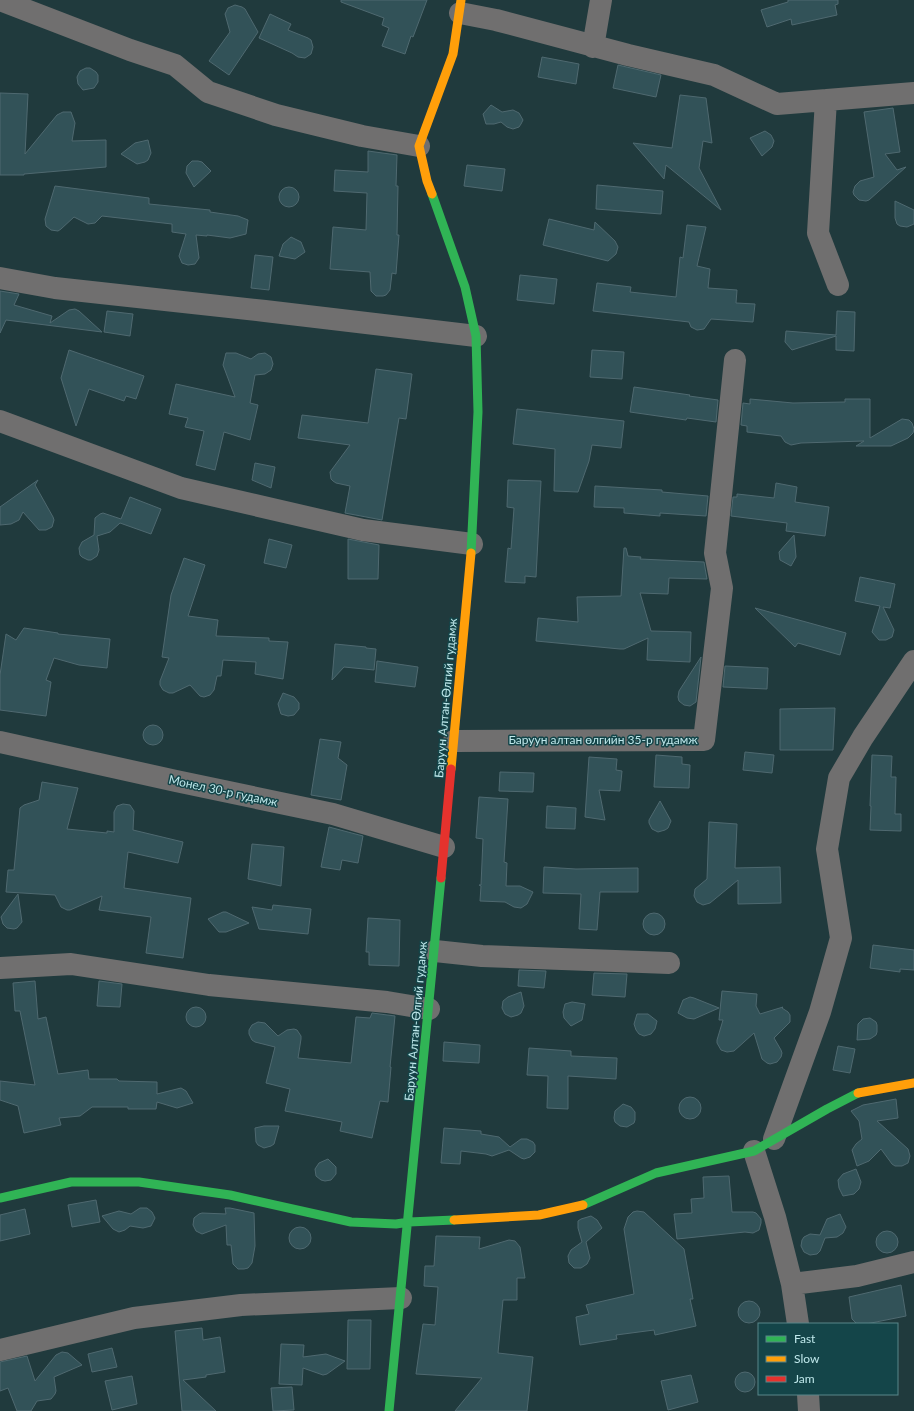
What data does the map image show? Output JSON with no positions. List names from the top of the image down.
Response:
{
  "streets": {
    "main road": ["Баруун Алтан-Өлгий гудамж"],
    "street": ["Баруун алтан өлгийн 35-р гудамж", "Монел 30-р гудамж"]
  },
  "crossings": [
    ["Баруун Алтан-Өлгий гудамж", "Баруун алтан өлгийн 35-р гудамж"],
    ["Баруун Алтан-Өлгий гудамж", "Монел 30-р гудамж"]
  ],
  "legend": ["Fast", "Slow", "Jam"]
}
